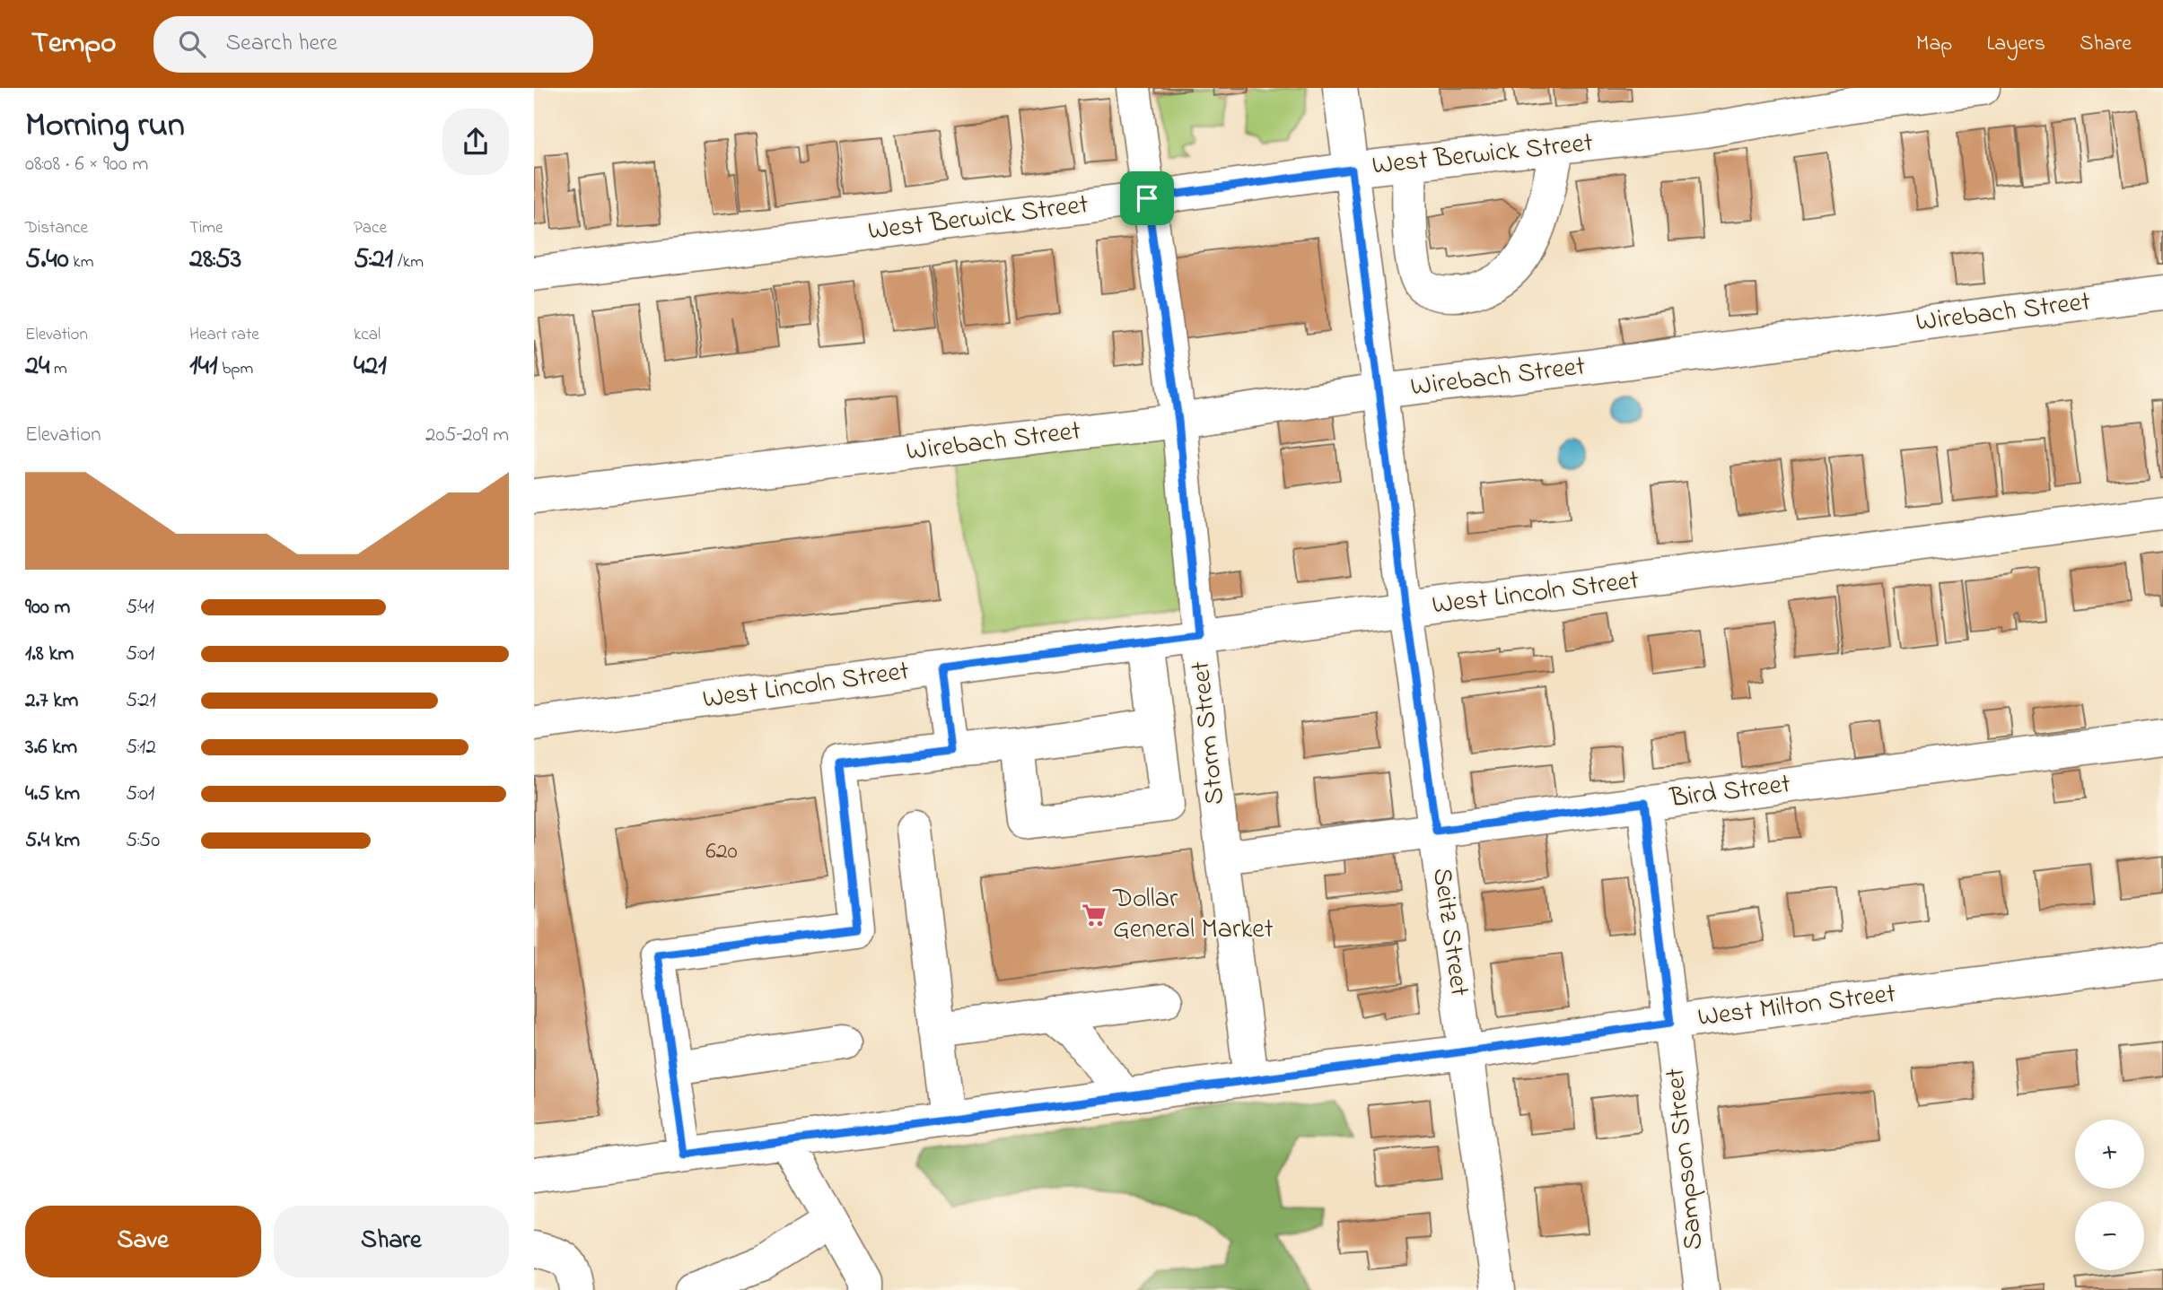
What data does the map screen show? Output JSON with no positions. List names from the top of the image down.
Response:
{
  "streets": {
    "street": [
      "West Berwick Street",
      "Wirebach Street",
      "West Lincoln Street",
      "Storm Street",
      "Bird Street",
      "Seitz Street",
      "West Milton Street",
      "Sampson Street"
    ]
  },
  "crossings": [
    ["West Berwick Street", "Storm Street"],
    ["West Berwick Street", "Seitz Street"],
    ["Wirebach Street", "Storm Street"],
    ["Wirebach Street", "Seitz Street"],
    ["West Lincoln Street", "Storm Street"],
    ["West Lincoln Street", "Seitz Street"],
    ["Storm Street", "Bird Street"],
    ["Storm Street", "West Milton Street"],
    ["Bird Street", "Seitz Street"],
    ["Bird Street", "Sampson Street"],
    ["Seitz Street", "West Milton Street"],
    ["West Milton Street", "Sampson Street"]
  ],
  "places": {
    "supermarket": ["Dollar General Market"]
  },
  "house_numbers": ["620"],
  "page": {
    "header": "Tempo",
    "search": "Search here",
    "nav": ["Map", "Layers", "Share"],
    "heading": ["Morning run", "08:08 · 6 × 900 m"],
    "stats": [
      ["Distance", "5.40 km"],
      ["Time", "28:53"],
      ["Pace", "5:21 /km"],
      ["Elevation", "24 m"],
      ["Heart rate", "141 bpm"],
      ["kcal", "421"]
    ],
    "chart": ["Elevation", "205–209 m"],
    "list": [
      {
        "name": "900 m",
        "note": "5:41"
      },
      {
        "name": "1.8 km",
        "note": "5:01"
      },
      {
        "name": "2.7 km",
        "note": "5:21"
      },
      {
        "name": "3.6 km",
        "note": "5:12"
      },
      {
        "name": "4.5 km",
        "note": "5:01"
      },
      {
        "name": "5.4 km",
        "note": "5:50"
      }
    ],
    "map_buttons": ["+", "−"],
    "buttons": ["Save", "Share"]
  }
}
